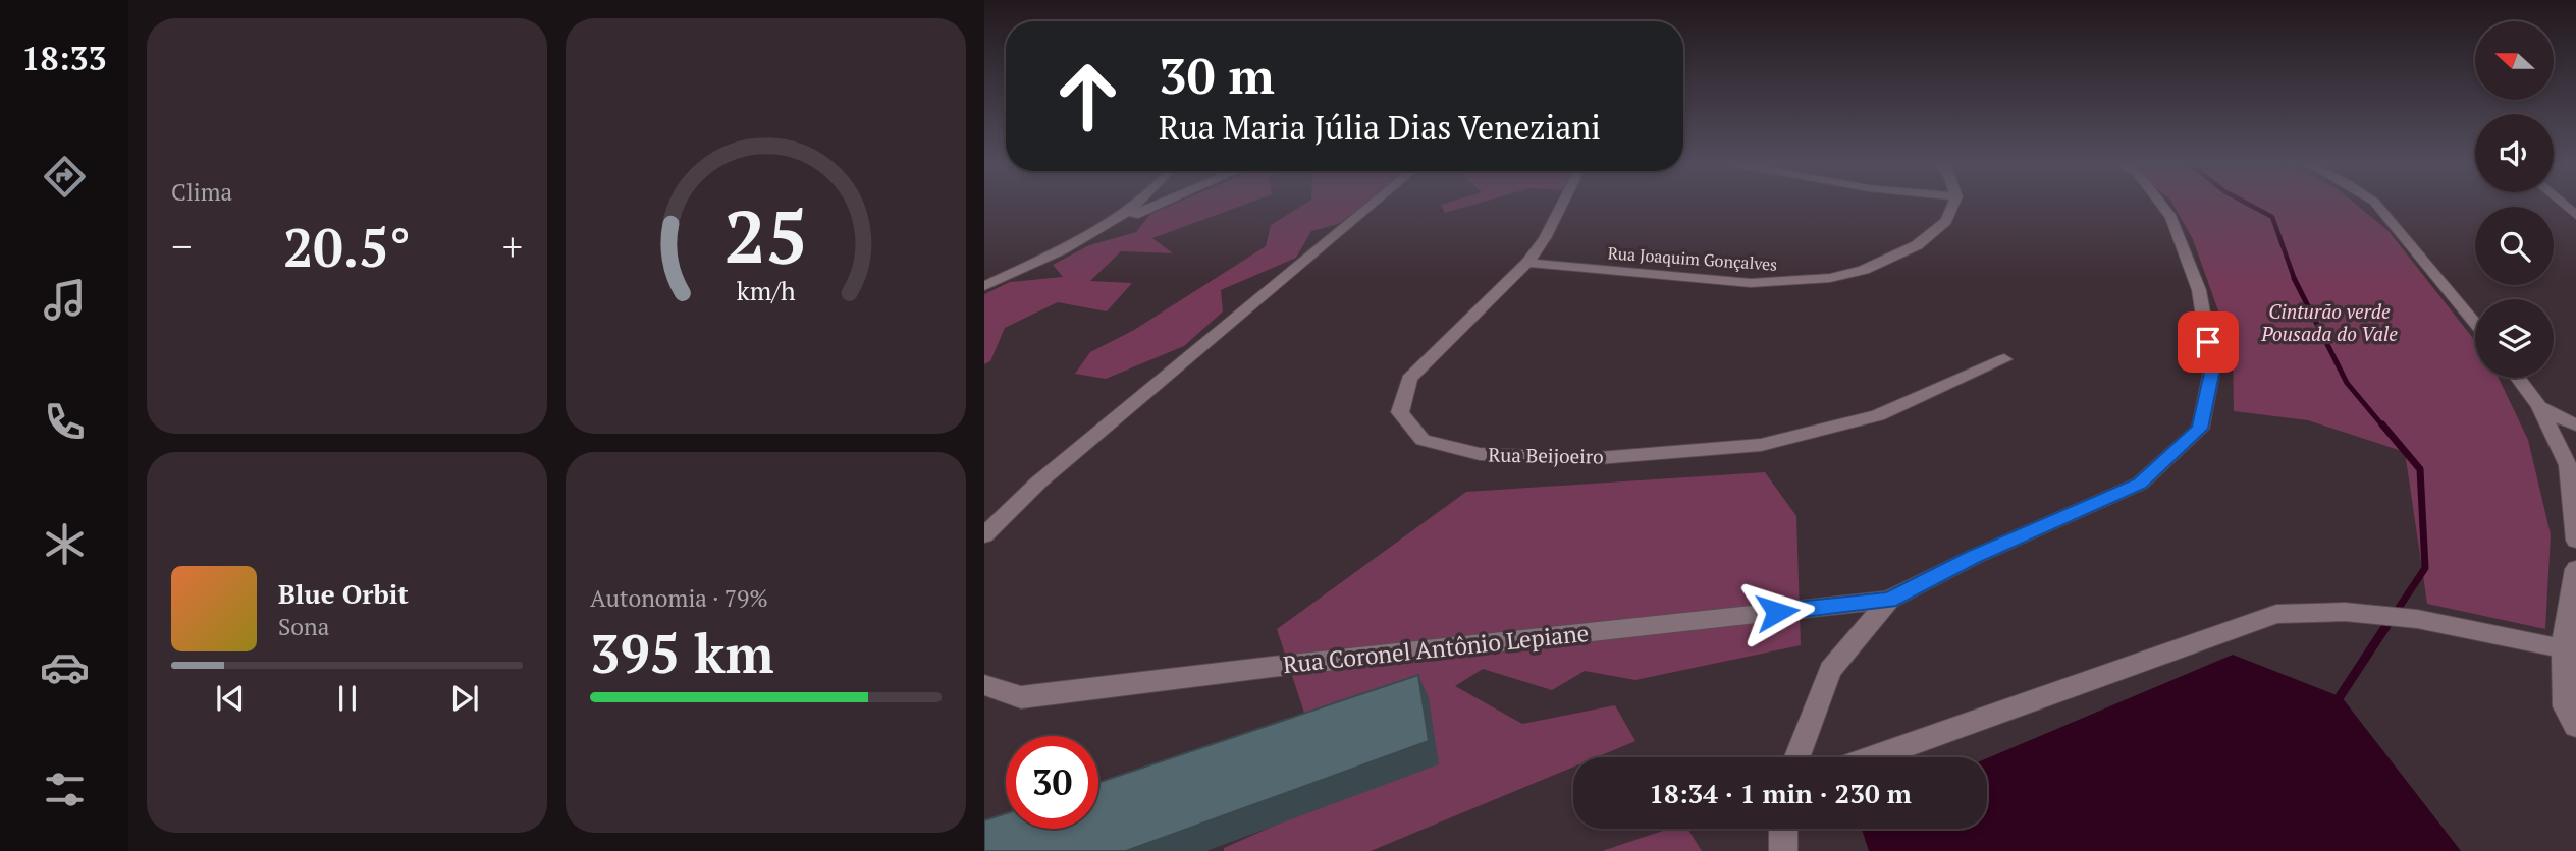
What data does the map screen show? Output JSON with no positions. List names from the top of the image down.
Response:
{
  "streets": {
    "street": ["Rua Joaquim Gonçalves", "Rua Beijoeiro", "Rua Coronel Antônio Lepiane"]
  },
  "crossings": [
    ["Rua Joaquim Gonçalves", "Rua Beijoeiro"]
  ],
  "parks": ["Cinturão verde Pousada do Vale"],
  "north": "left",
  "page": {
    "tabs": "18:33",
    "tile": [
      "Clima",
      ["Autonomia · 79%", "395 km"]
    ],
    "turn": ["30 m", "Rua Maria Júlia Dias Veneziani"],
    "heat": ["−", "20.5°", "+"],
    "song": ["Blue Orbit", "Sona"],
    "limit": "30",
    "trip": "18:34 · 1 min · 230 m",
    "gauge": ["25", "km/h"]
  }
}
